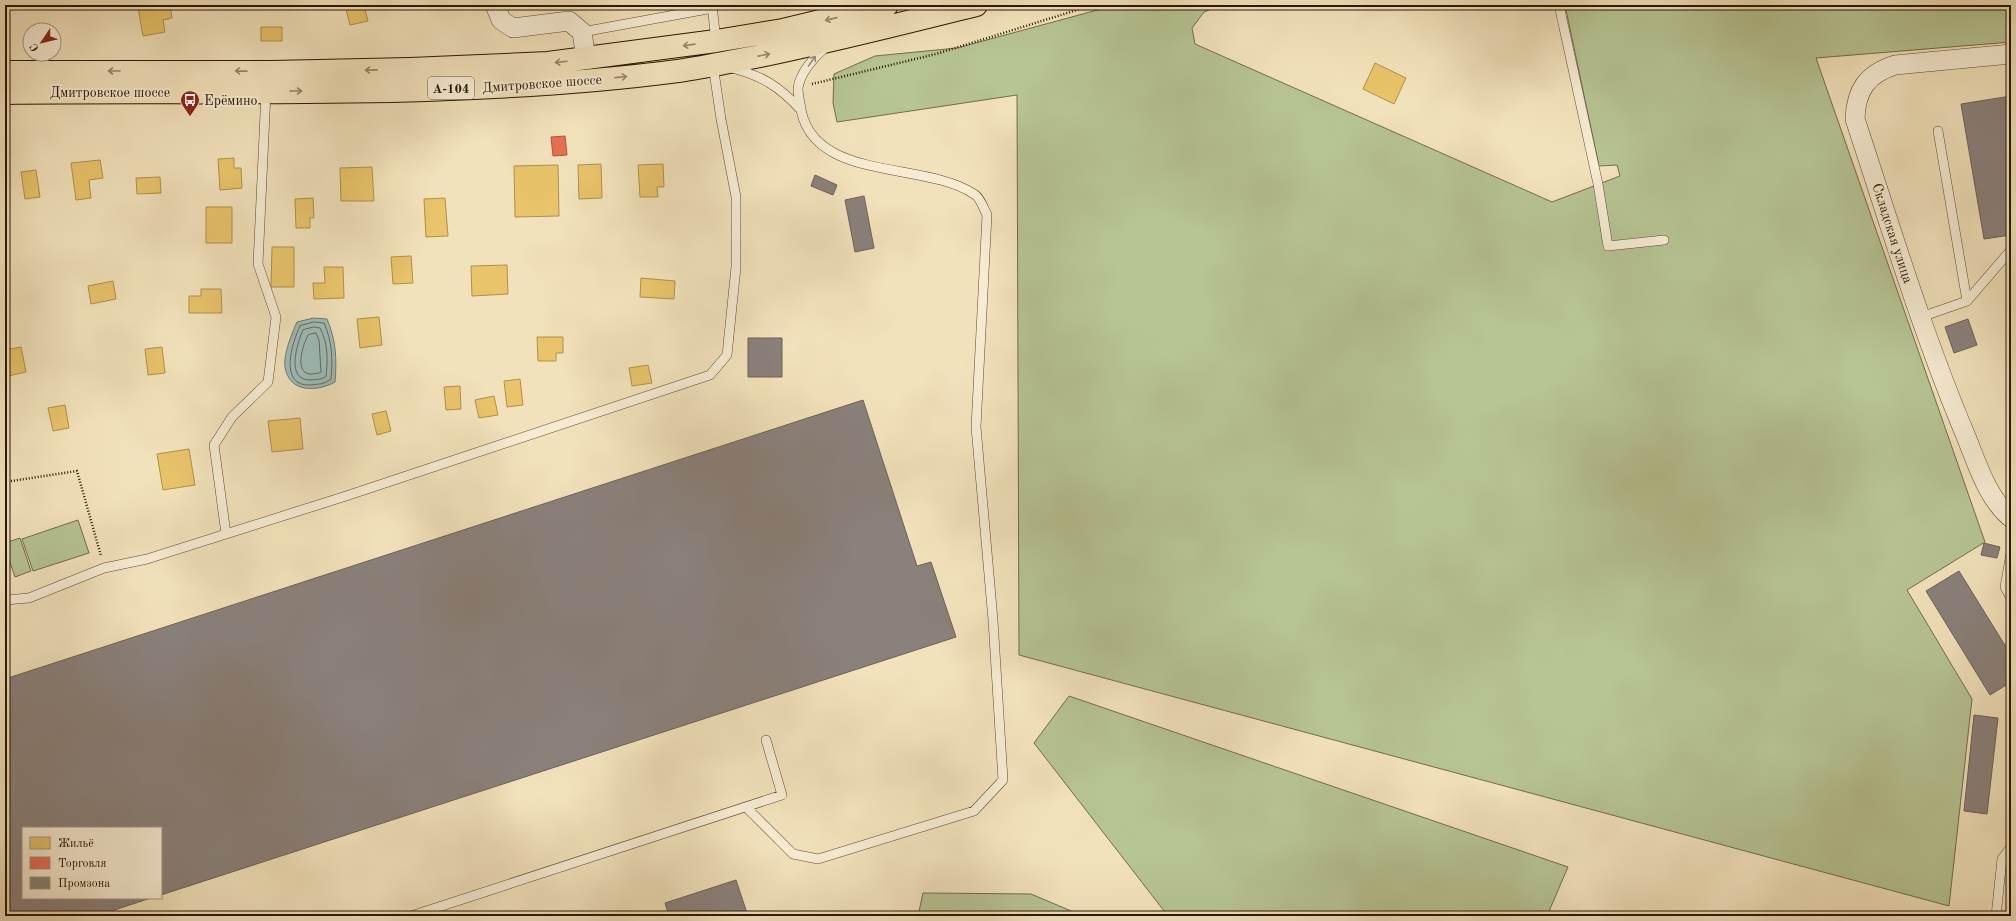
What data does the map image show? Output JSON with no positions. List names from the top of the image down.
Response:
{
  "streets": {
    "highway": ["Дмитровское шоссе", "А-104"],
    "street": ["Складская улица"]
  },
  "places": {
    "bus stop": ["Ерёмино"]
  },
  "legend": ["Жильё", "Торговля", "Промзона"],
  "north": "bottom left"
}
